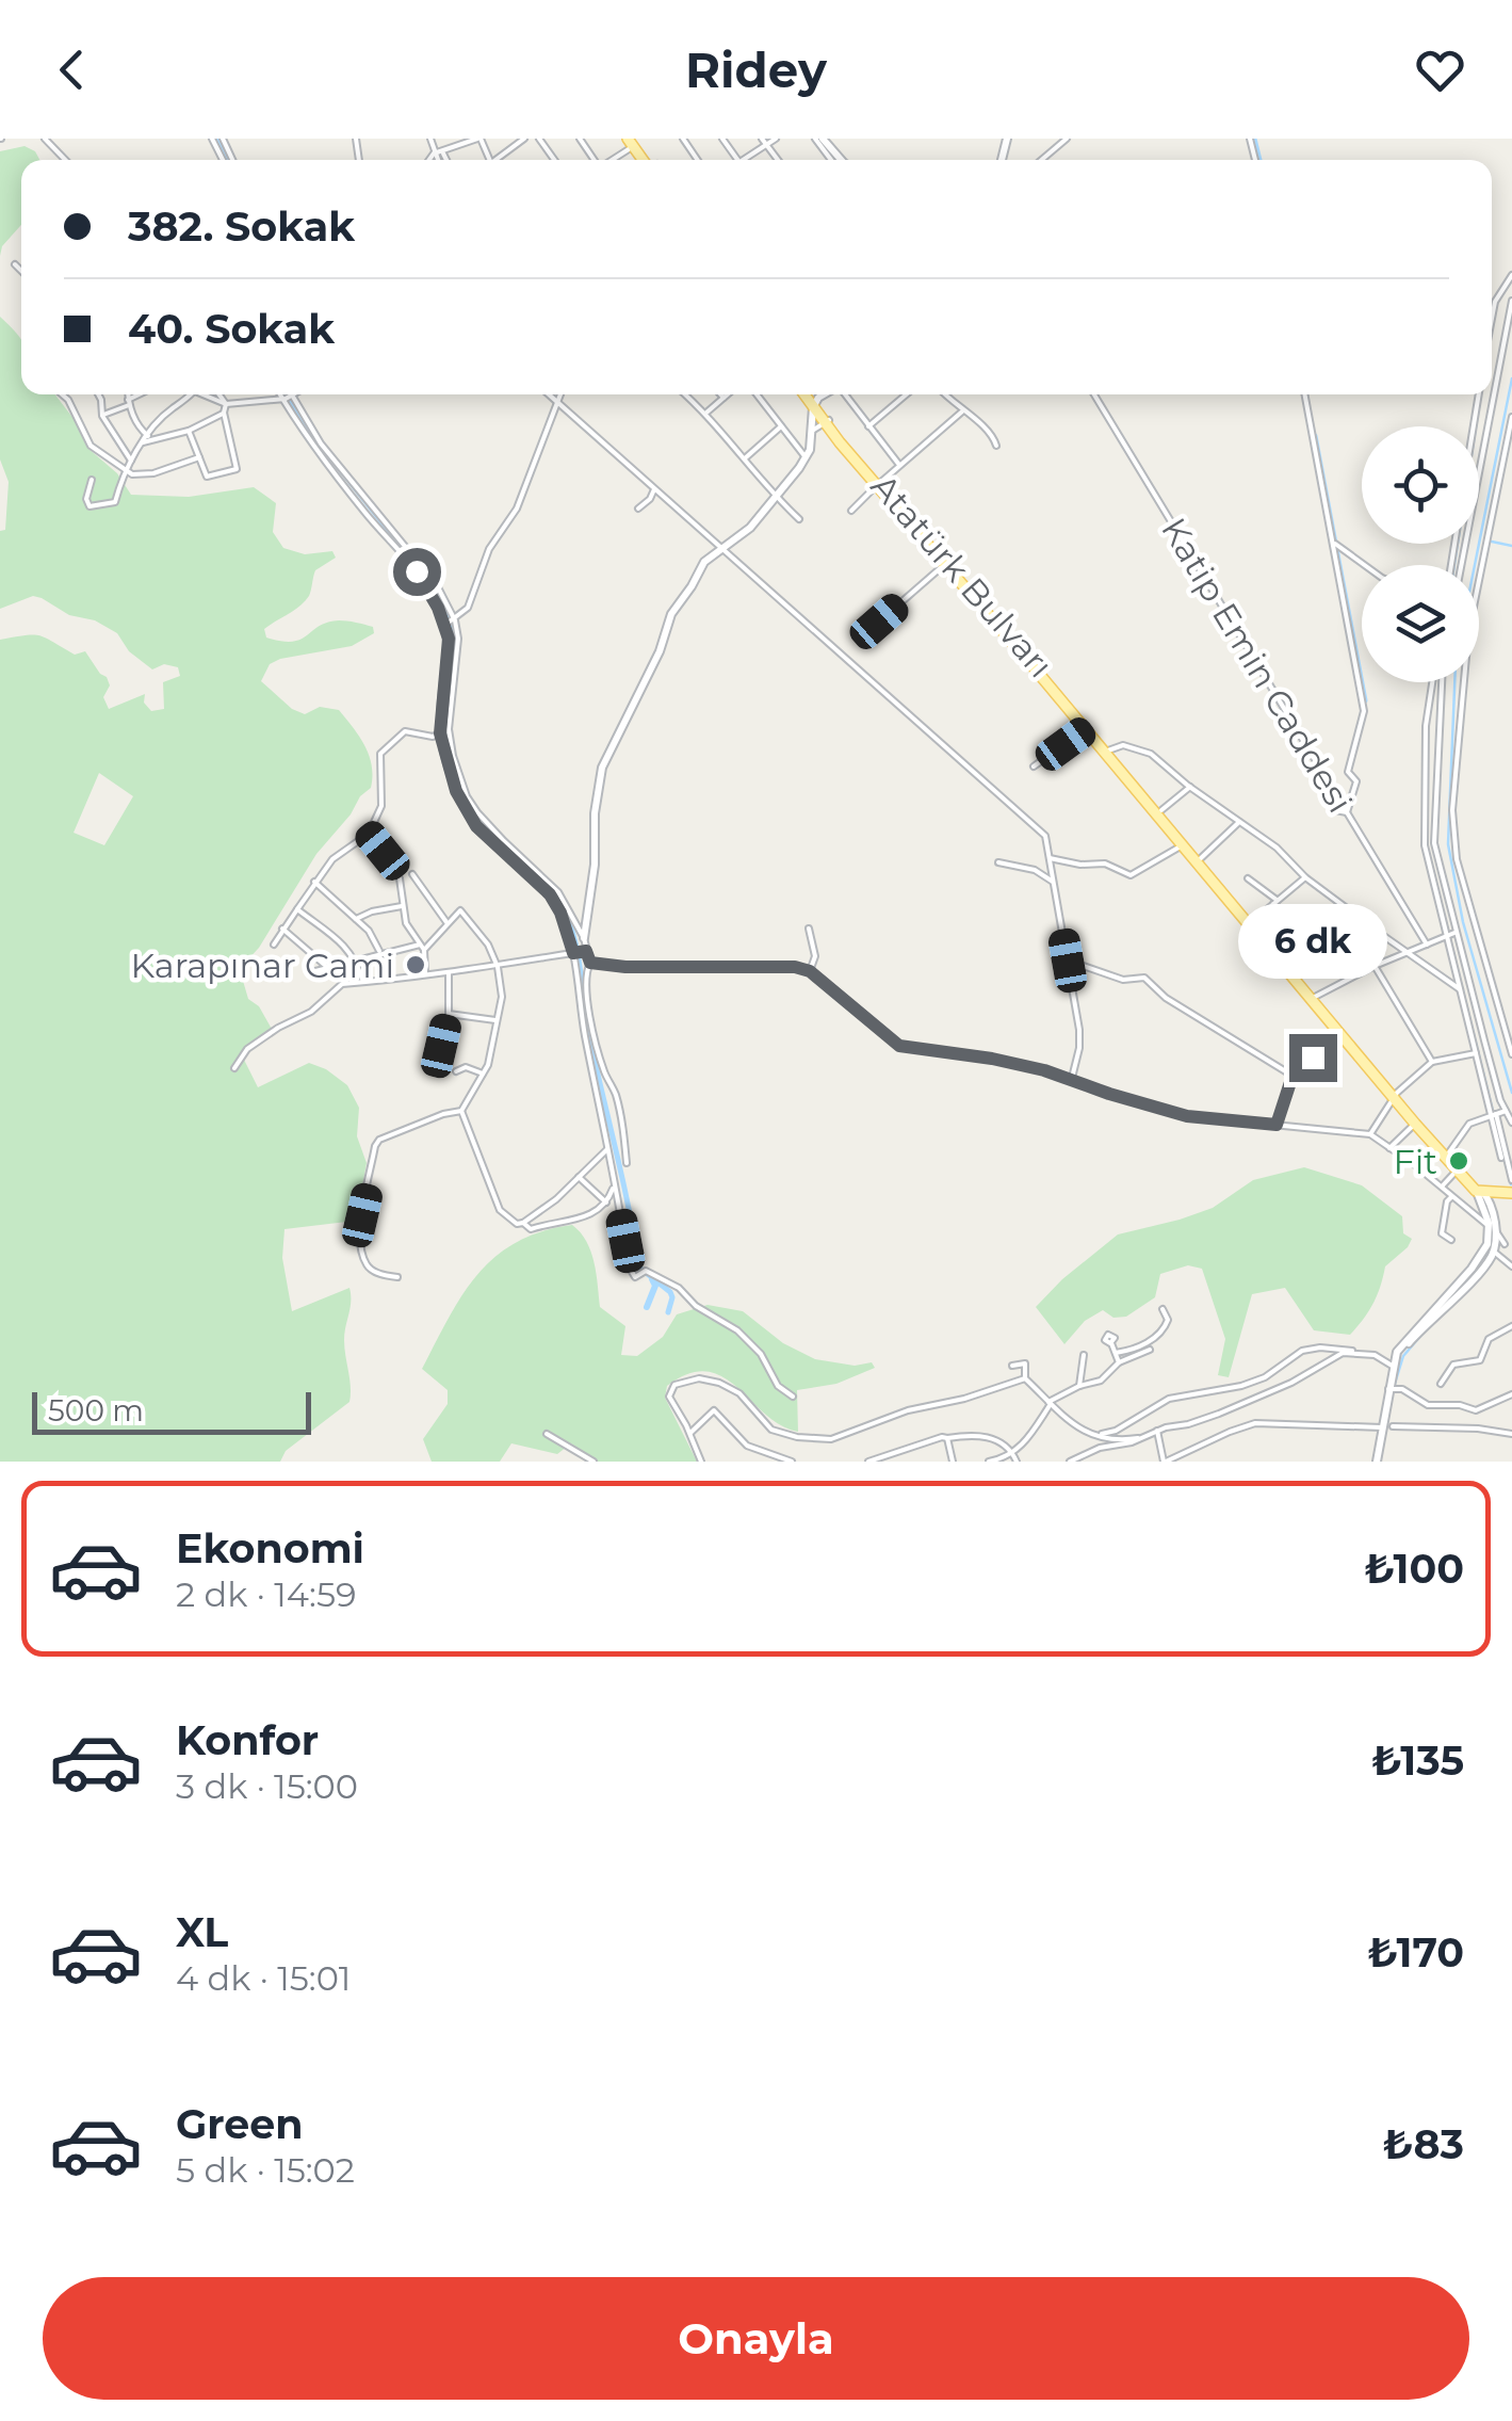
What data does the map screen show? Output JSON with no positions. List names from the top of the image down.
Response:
{
  "streets": {
    "main road": ["Atatürk Bulvarı"],
    "street": ["Katip Emin Caddesi"]
  },
  "places": ["Karapınar Cami", "Fit"],
  "scale_bar": "500 m",
  "page": {
    "header": "Ridey",
    "banner": ["382. Sokak", "40. Sokak"],
    "bubble": "6 dk",
    "scale": "500 m",
    "list": [
      {
        "name": "Ekonomi",
        "note": "2 dk · 14:59",
        "value": "₺100"
      },
      {
        "name": "Konfor",
        "note": "3 dk · 15:00",
        "value": "₺135"
      },
      {
        "name": "XL",
        "note": "4 dk · 15:01",
        "value": "₺170"
      },
      {
        "name": "Green",
        "note": "5 dk · 15:02",
        "value": "₺83"
      }
    ],
    "buttons": "Onayla"
  }
}
